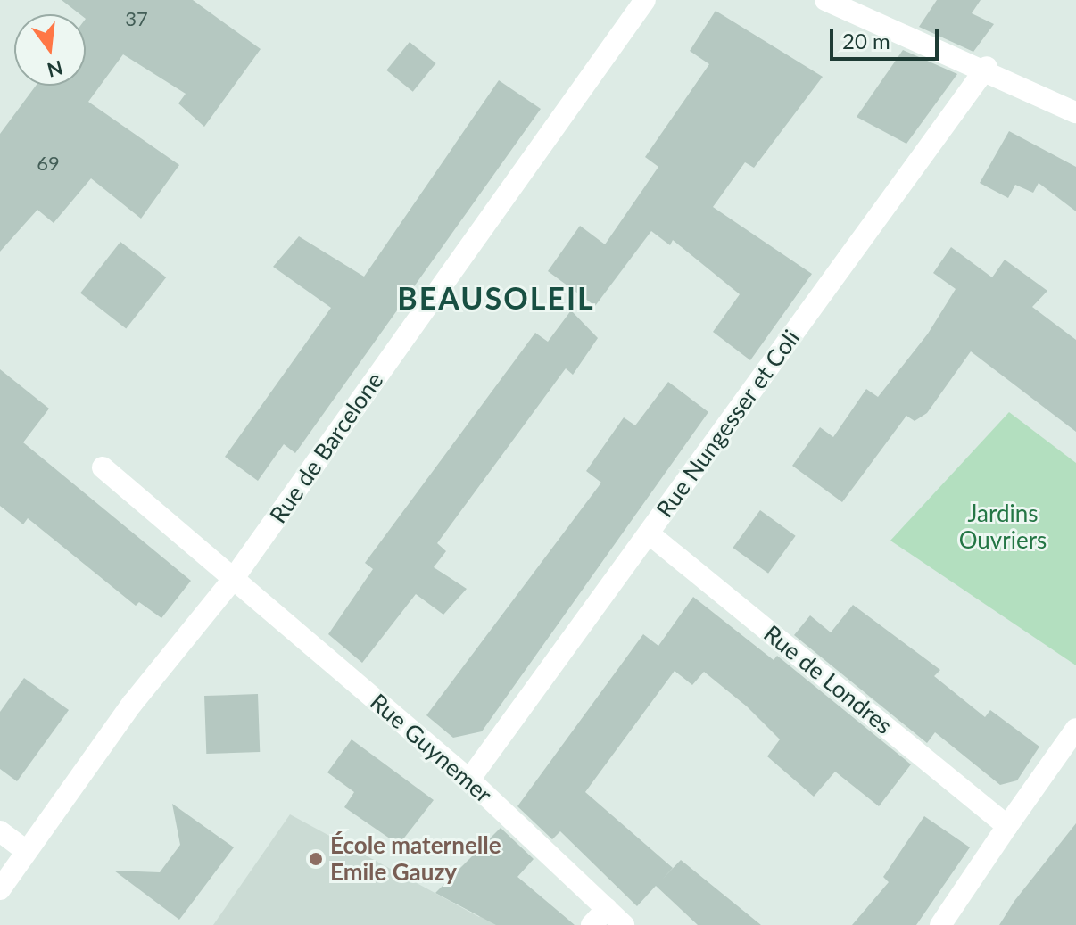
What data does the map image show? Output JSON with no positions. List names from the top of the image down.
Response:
{
  "streets": {
    "street": [
      "Rue Nungesser et Coli",
      "Rue de Barcelone",
      "Rue de Londres",
      "Rue Guynemer"
    ]
  },
  "crossings": [
    ["Rue Nungesser et Coli", "Rue de Londres"],
    ["Rue Nungesser et Coli", "Rue Guynemer"],
    ["Rue de Barcelone", "Rue Guynemer"]
  ],
  "districts": ["BEAUSOLEIL"],
  "parks": ["Jardins Ouvriers"],
  "places": ["École maternelle Emile Gauzy"],
  "house_numbers": ["37", "69"],
  "scale_bar": "20 m",
  "north": "bottom"
}
